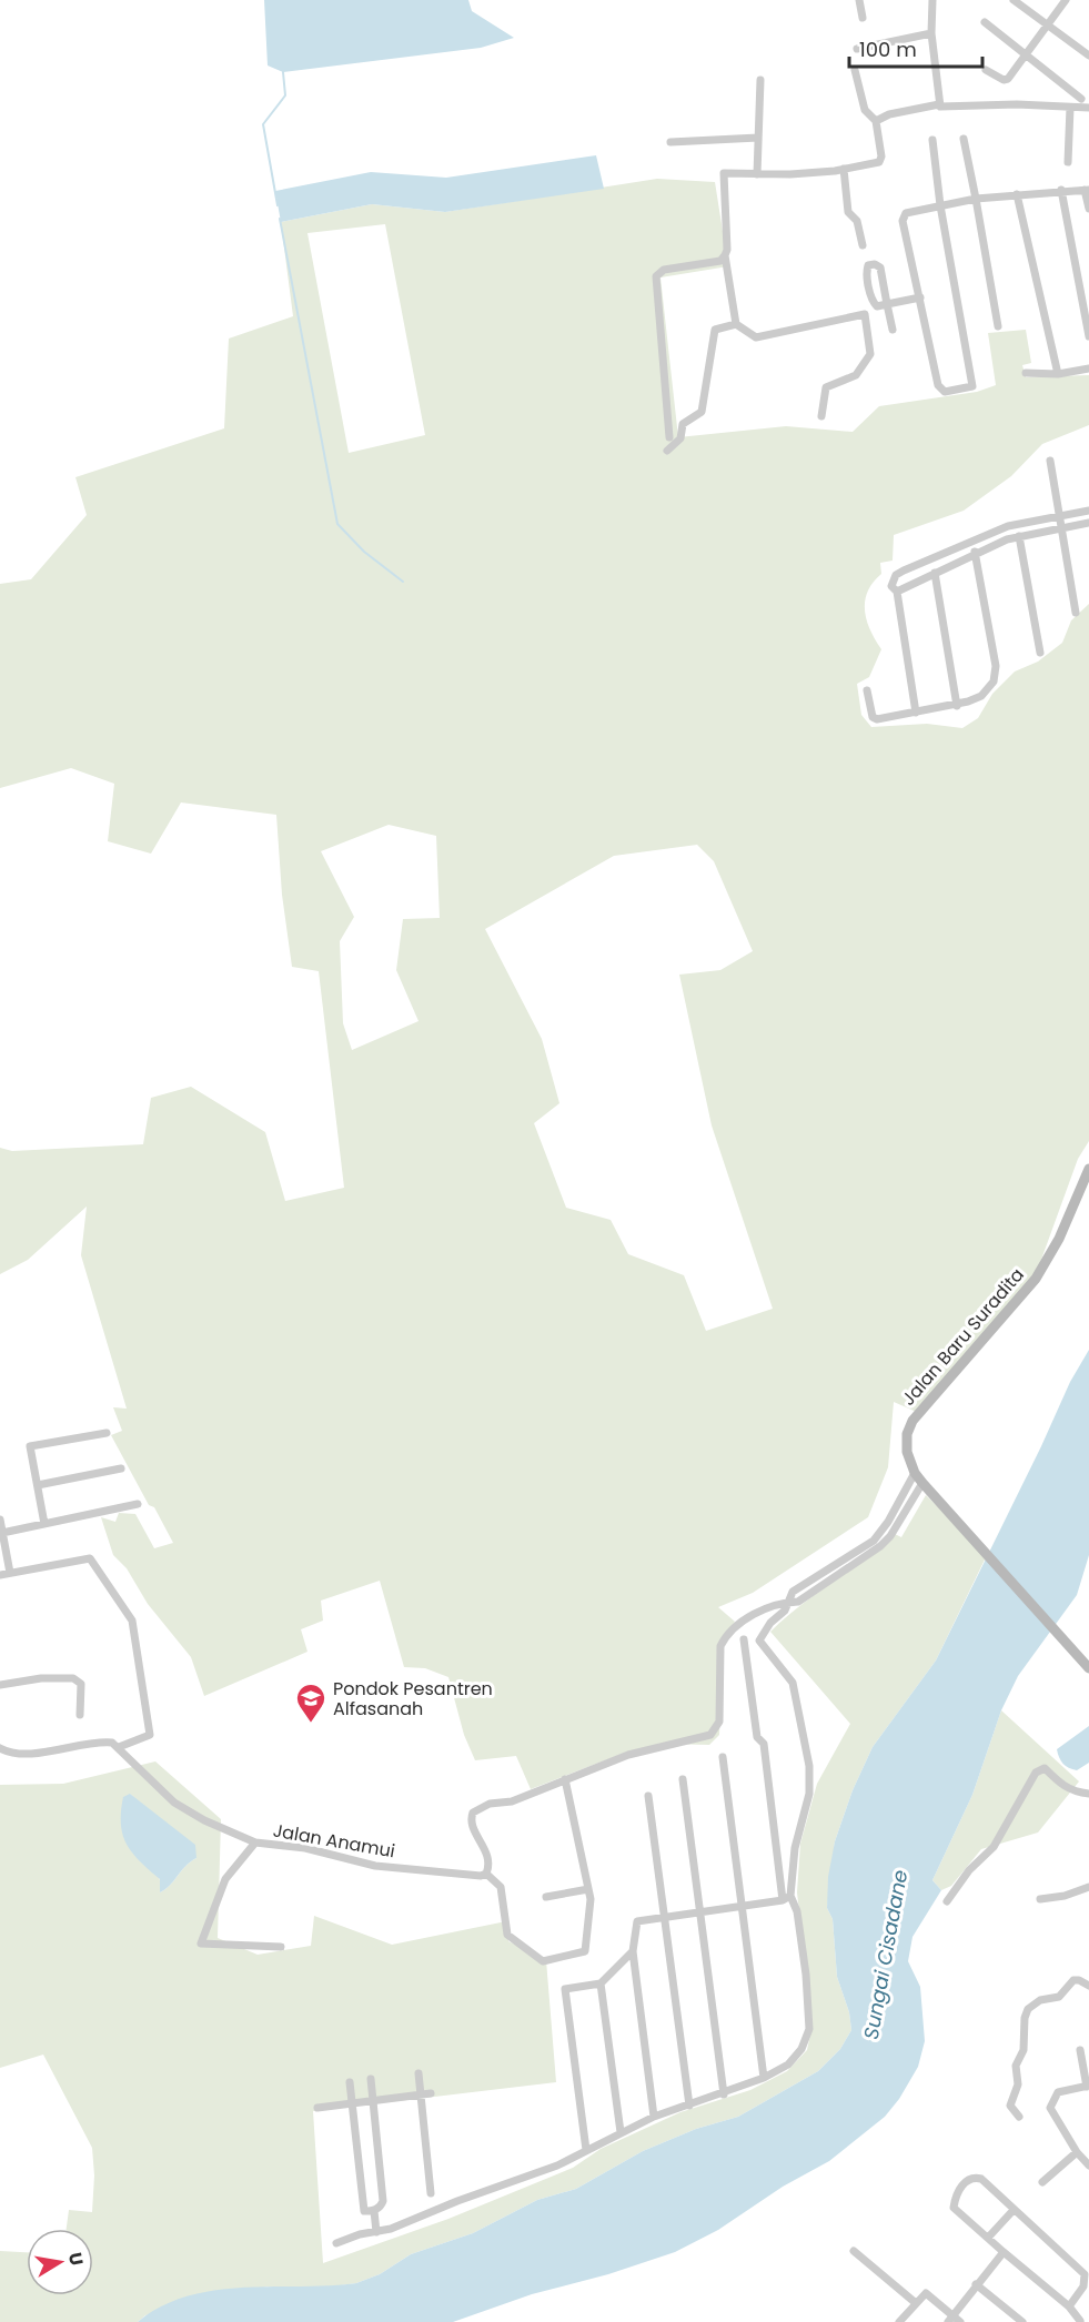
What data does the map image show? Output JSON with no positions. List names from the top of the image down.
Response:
{
  "streets": {
    "main road": ["Jalan Baru Suradita"],
    "street": ["Jalan Anamui"]
  },
  "water": ["Sungai Cisadane"],
  "places": {
    "school or university": ["Pondok Pesantren Alfasanah"]
  },
  "scale_bar": "100 m",
  "north": "right"
}
